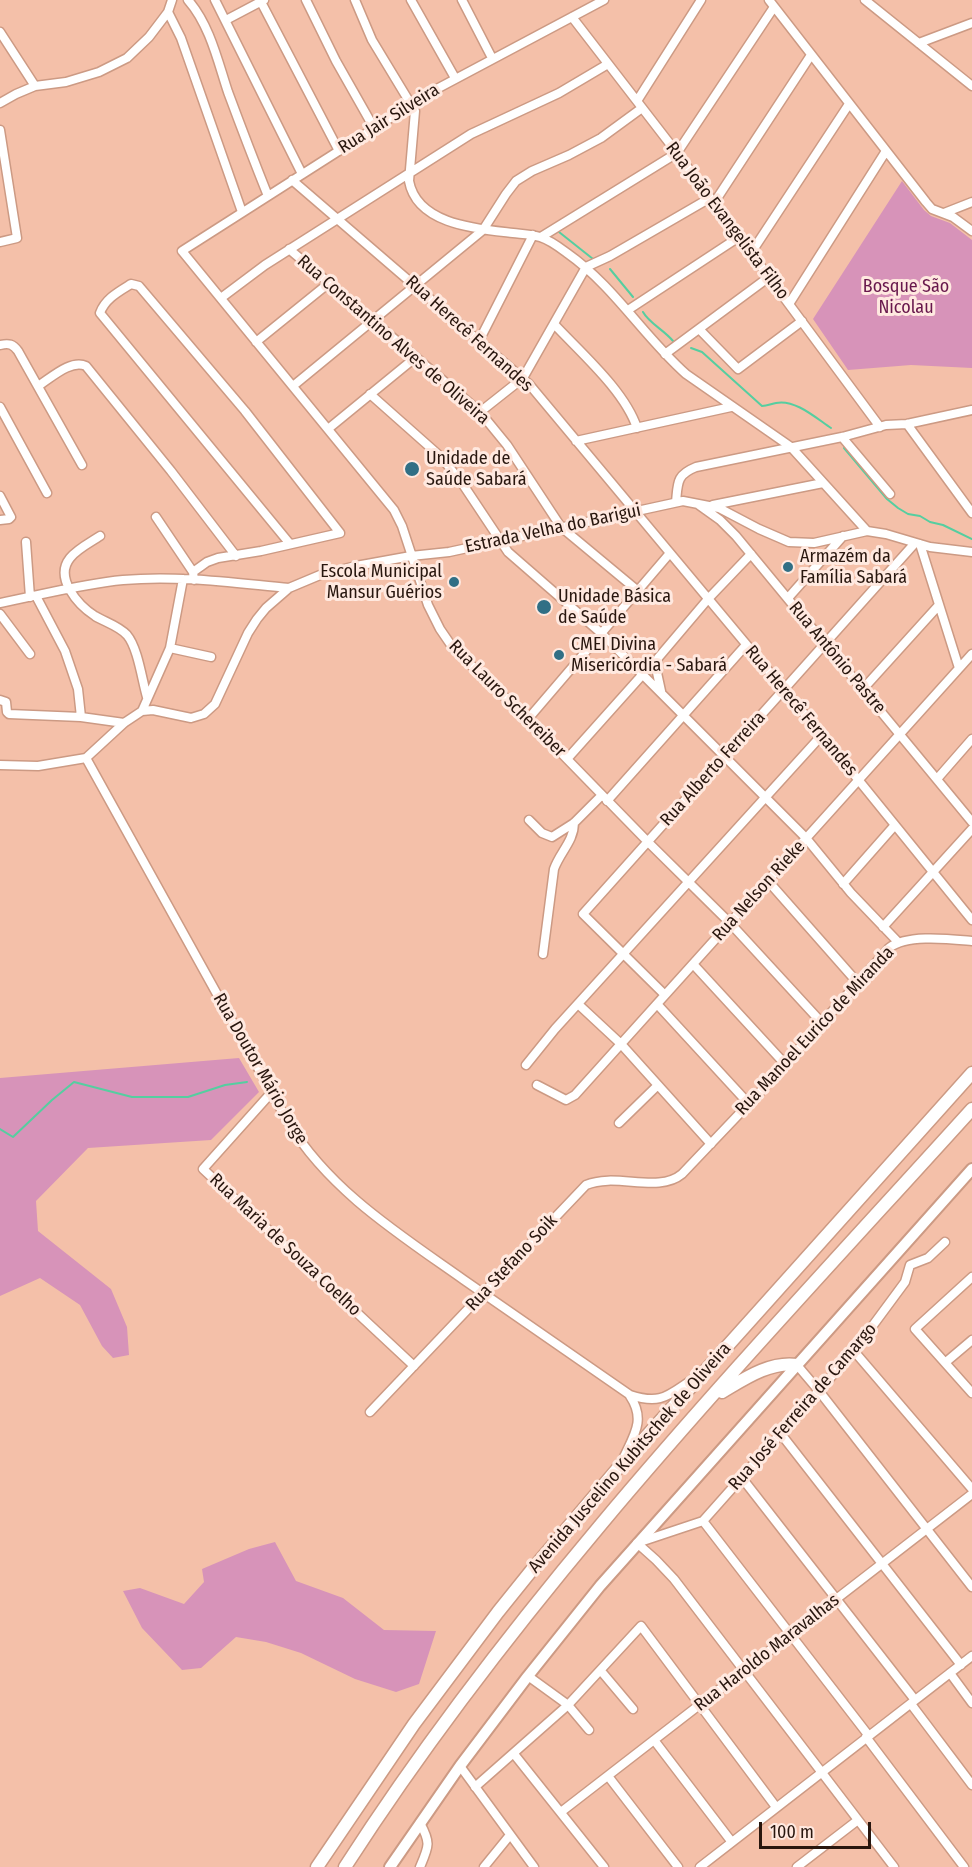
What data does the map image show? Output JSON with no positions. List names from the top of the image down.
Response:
{
  "streets": {
    "highway": ["Avenida Juscelino Kubitschek de Oliveira"],
    "street": [
      "Rua Jair Silveira",
      "Rua João Evangelista Filho",
      "Rua Herecê Fernandes",
      "Rua Constantino Alves de Oliveira",
      "Estrada Velha do Barigui",
      "Rua Antônio Pastre",
      "Rua Lauro Schereiber",
      "Rua Alberto Ferreira",
      "Rua Nelson Rieke",
      "Rua Manoel Eurico de Miranda",
      "Rua Doutor Mário Jorge",
      "Rua Maria de Souza Coelho",
      "Rua Stefano Soik",
      "Rua José Ferreira de Camargo",
      "Rua Haroldo Maravalhas"
    ]
  },
  "crossings": [
    ["Rua Jair Silveira", "Rua João Evangelista Filho"],
    ["Rua Jair Silveira", "Rua Herecê Fernandes"],
    ["Rua Jair Silveira", "Rua Lauro Schereiber"],
    ["Rua Herecê Fernandes", "Estrada Velha do Barigui"],
    ["Rua Herecê Fernandes", "Rua Alberto Ferreira"],
    ["Rua Herecê Fernandes", "Rua Nelson Rieke"],
    ["Rua Constantino Alves de Oliveira", "Estrada Velha do Barigui"],
    ["Estrada Velha do Barigui", "Rua Antônio Pastre"],
    ["Estrada Velha do Barigui", "Rua Lauro Schereiber"],
    ["Estrada Velha do Barigui", "Rua Alberto Ferreira"],
    ["Rua Antônio Pastre", "Rua Alberto Ferreira"],
    ["Rua Antônio Pastre", "Rua Nelson Rieke"],
    ["Rua Lauro Schereiber", "Rua Alberto Ferreira"],
    ["Rua Lauro Schereiber", "Rua Nelson Rieke"],
    ["Rua Lauro Schereiber", "Rua Manoel Eurico de Miranda"],
    ["Rua Manoel Eurico de Miranda", "Rua Stefano Soik"],
    ["Rua Doutor Mário Jorge", "Rua Maria de Souza Coelho"],
    ["Rua Doutor Mário Jorge", "Rua Stefano Soik"],
    ["Rua Doutor Mário Jorge", "Avenida Juscelino Kubitschek de Oliveira"],
    ["Rua Maria de Souza Coelho", "Rua Stefano Soik"]
  ],
  "parks": ["Bosque São Nicolau"],
  "places": [
    "Unidade de Saúde Sabará",
    "Armazém da Família Sabará",
    "Escola Municipal Mansur Guérios",
    "Unidade Básica de Saúde",
    "CMEI Divina Misericórdia - Sabará"
  ],
  "scale_bar": "100 m"
}
